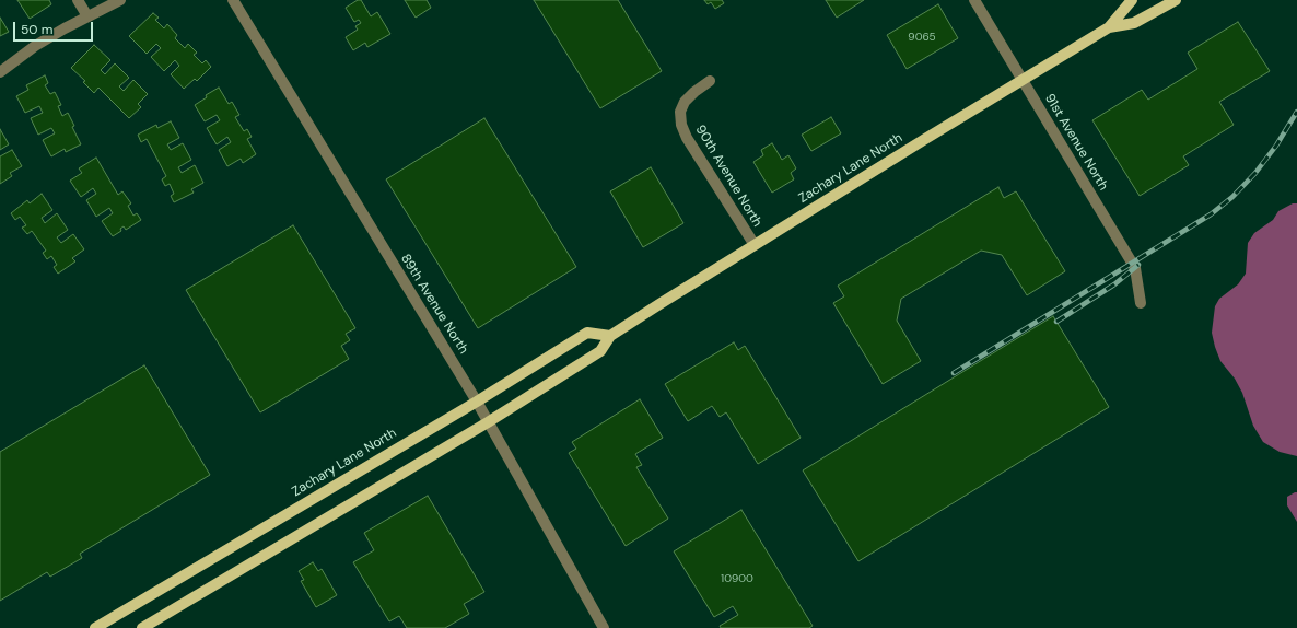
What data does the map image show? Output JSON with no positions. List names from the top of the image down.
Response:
{
  "streets": {
    "main road": ["Zachary Lane North"],
    "street": ["91st Avenue North", "90th Avenue North", "89th Avenue North"]
  },
  "crossings": [
    ["91st Avenue North", "Zachary Lane North"],
    ["Zachary Lane North", "90th Avenue North"],
    ["Zachary Lane North", "89th Avenue North"]
  ],
  "house_numbers": ["9065", "10900"],
  "scale_bar": "50 m"
}
